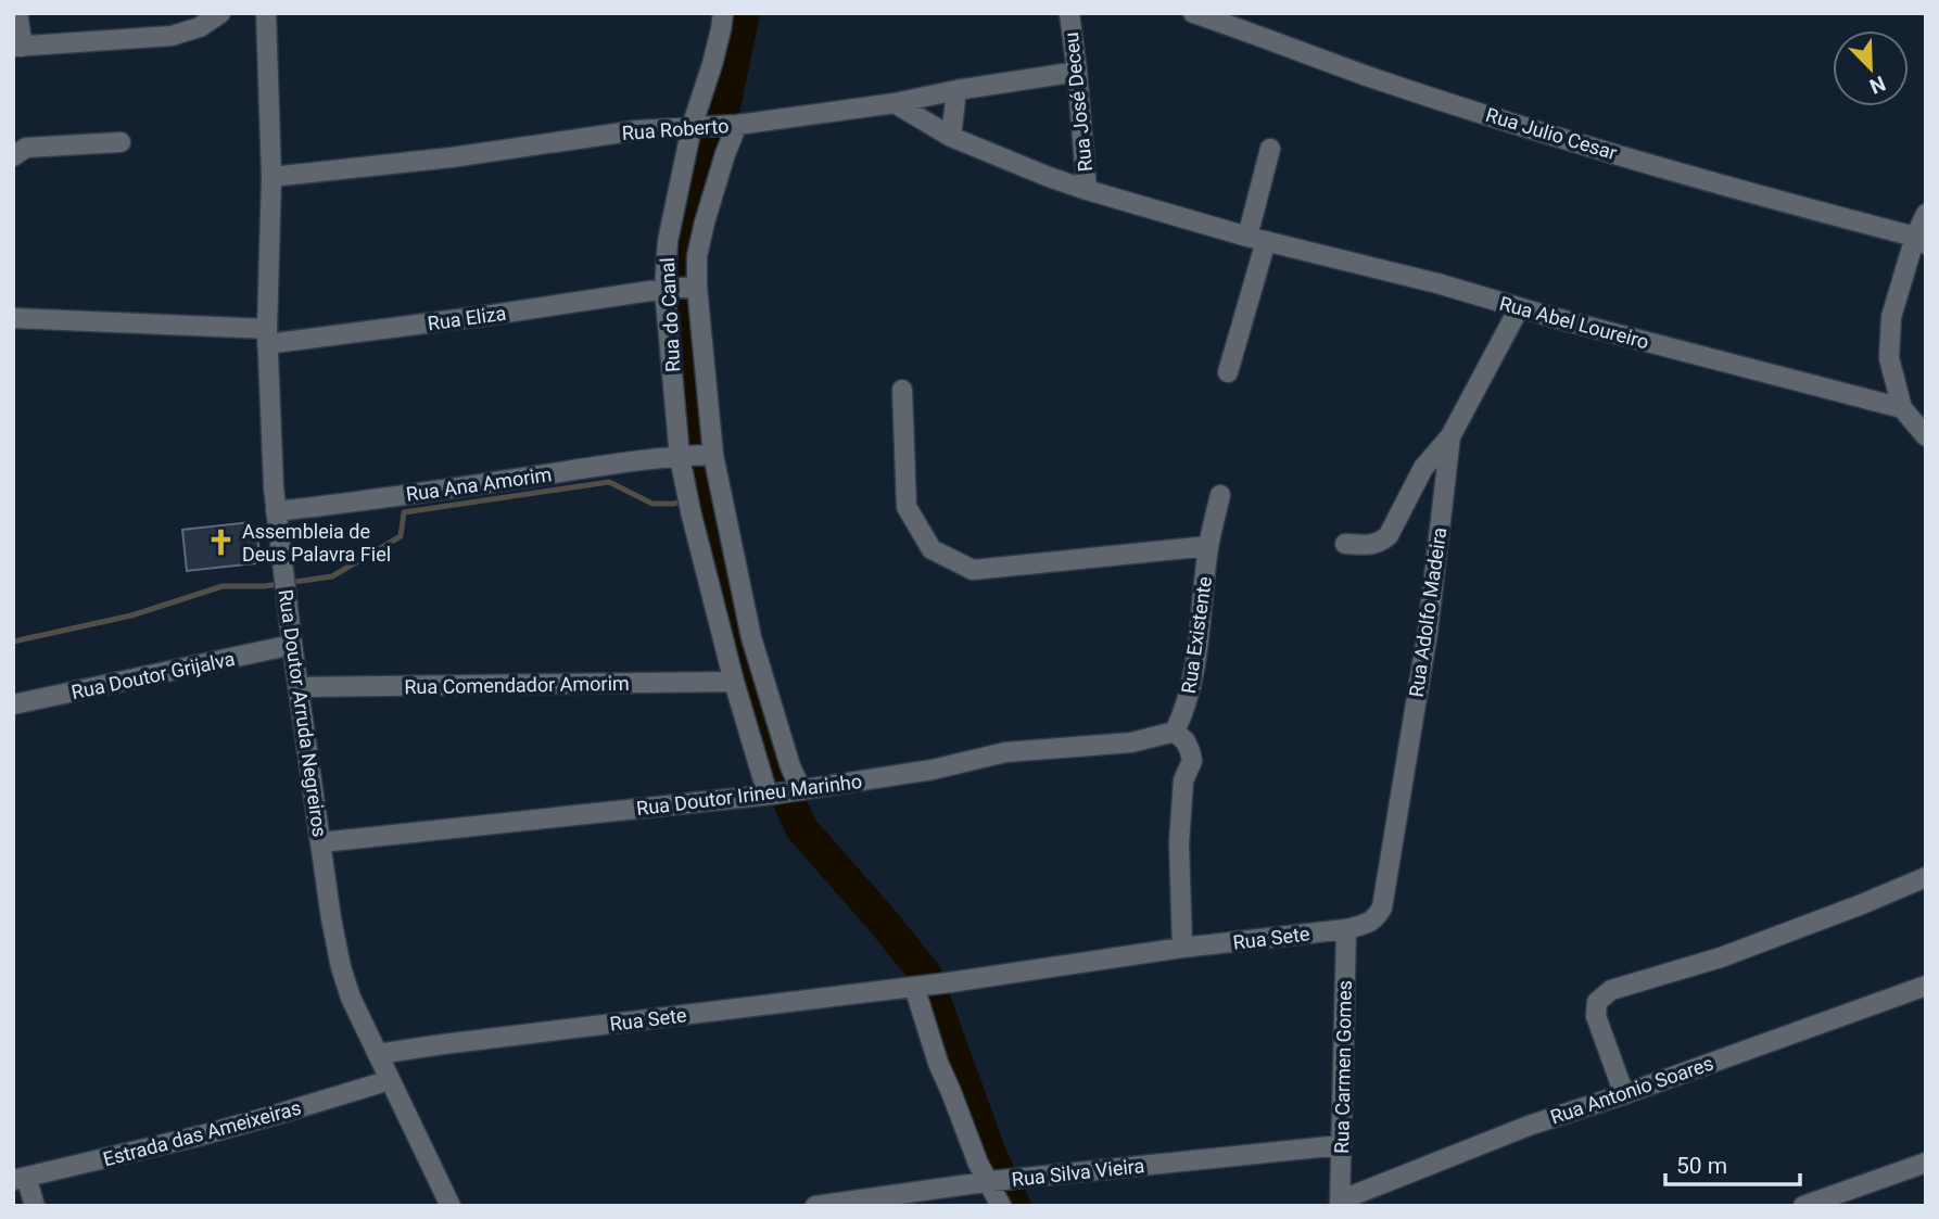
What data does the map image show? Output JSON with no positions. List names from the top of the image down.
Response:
{
  "streets": {
    "street": [
      "Rua José Deceu",
      "Rua Roberto",
      "Rua Julio Cesar",
      "Rua do Canal",
      "Rua Eliza",
      "Rua Abel Loureiro",
      "Rua Ana Amorim",
      "Rua Adolfo Madeira",
      "Rua Existente",
      "Rua Doutor Grijalva",
      "Rua Comendador Amorim",
      "Rua Doutor Arruda Negreiros",
      "Rua Doutor Irineu Marinho",
      "Rua Sete",
      "Rua Carmen Gomes",
      "Rua Antonio Soares",
      "Estrada das Ameixeiras",
      "Rua Silva Vieira"
    ]
  },
  "crossings": [
    ["Rua José Deceu", "Rua Roberto"],
    ["Rua José Deceu", "Rua Abel Loureiro"],
    ["Rua Roberto", "Rua do Canal"],
    ["Rua Roberto", "Rua Abel Loureiro"],
    ["Rua Roberto", "Rua Doutor Arruda Negreiros"],
    ["Rua do Canal", "Rua Eliza"],
    ["Rua do Canal", "Rua Ana Amorim"],
    ["Rua do Canal", "Rua Comendador Amorim"],
    ["Rua do Canal", "Rua Doutor Irineu Marinho"],
    ["Rua Eliza", "Rua Doutor Arruda Negreiros"],
    ["Rua Abel Loureiro", "Rua Adolfo Madeira"],
    ["Rua Ana Amorim", "Rua Doutor Arruda Negreiros"],
    ["Rua Adolfo Madeira", "Rua Sete"],
    ["Rua Existente", "Rua Doutor Irineu Marinho"],
    ["Rua Doutor Grijalva", "Rua Doutor Arruda Negreiros"],
    ["Rua Comendador Amorim", "Rua Doutor Arruda Negreiros"],
    ["Rua Doutor Arruda Negreiros", "Rua Doutor Irineu Marinho"],
    ["Rua Doutor Arruda Negreiros", "Rua Sete"],
    ["Rua Doutor Arruda Negreiros", "Estrada das Ameixeiras"],
    ["Rua Sete", "Rua Carmen Gomes"],
    ["Rua Carmen Gomes", "Rua Antonio Soares"],
    ["Rua Carmen Gomes", "Rua Silva Vieira"]
  ],
  "places": {
    "church": ["Assembleia de Deus Palavra Fiel"]
  },
  "scale_bar": "50 m",
  "north": "bottom right"
}
